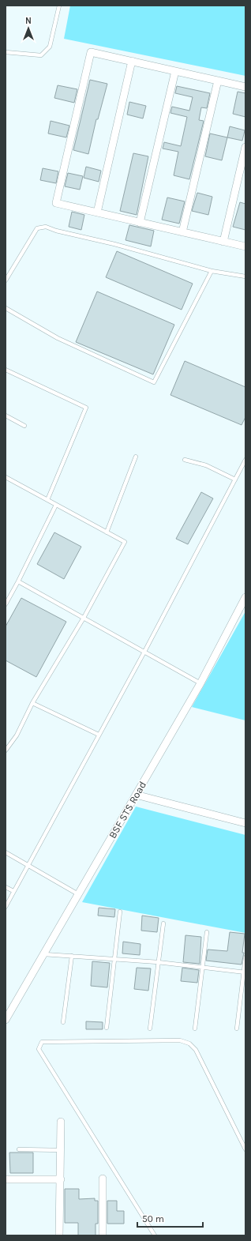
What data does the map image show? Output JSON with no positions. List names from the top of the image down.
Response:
{
  "streets": {
    "street": ["BSF STS Road"]
  },
  "scale_bar": "50 m",
  "north": "top"
}
